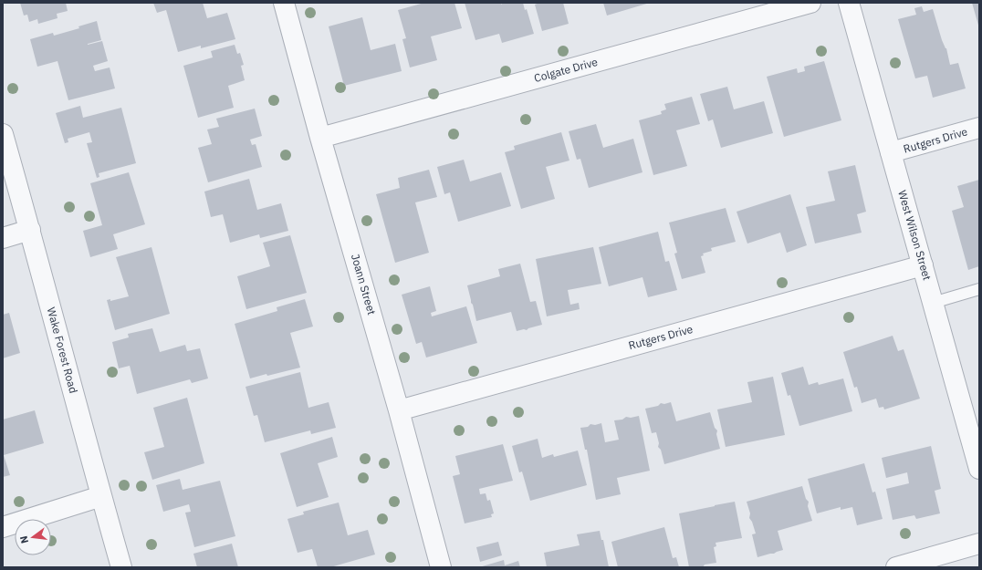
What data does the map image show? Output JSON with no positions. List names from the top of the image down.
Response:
{
  "streets": {
    "street": [
      "Colgate Drive",
      "Rutgers Drive",
      "West Wilson Street",
      "Joann Street",
      "Wake Forest Road"
    ]
  },
  "crossings": [
    ["Colgate Drive", "Joann Street"],
    ["Rutgers Drive", "West Wilson Street"],
    ["Rutgers Drive", "Joann Street"]
  ],
  "north": "left"
}
